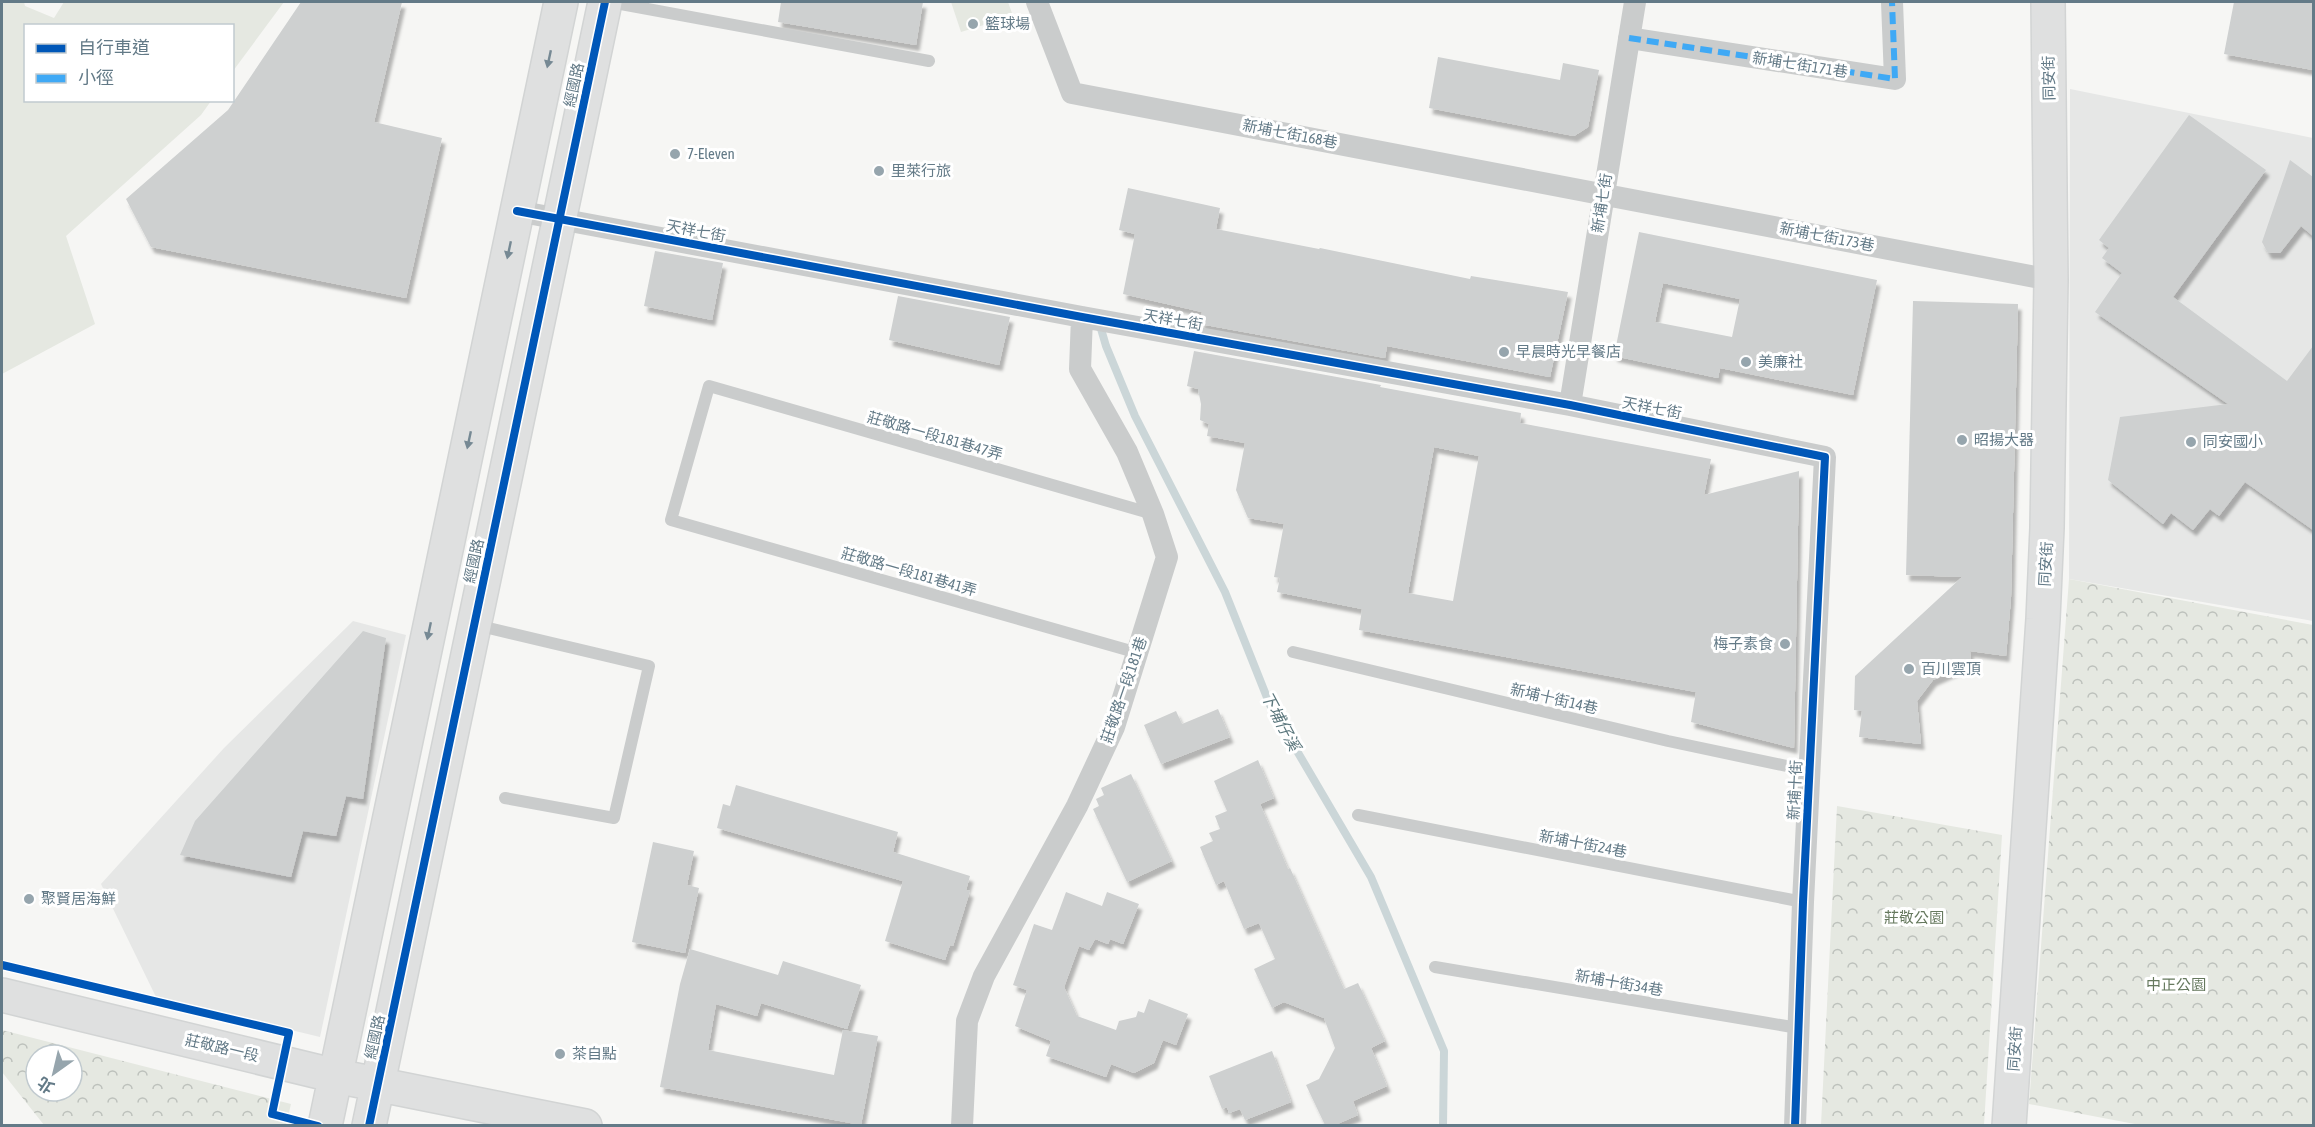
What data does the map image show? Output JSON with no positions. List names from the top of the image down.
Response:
{
  "streets": {
    "street": [
      "新埔七街171巷",
      "同安街",
      "經國路",
      "新埔七街168巷",
      "新埔七街",
      "天祥七街",
      "新埔七街173巷",
      "莊敬路一段181巷",
      "新埔十街",
      "莊敬路一段"
    ],
    "lane": [
      "莊敬路一段181巷47弄",
      "莊敬路一段181巷41弄",
      "新埔十街14巷",
      "新埔十街24巷",
      "新埔十街34巷"
    ]
  },
  "crossings": [
    ["新埔七街171巷", "新埔七街"],
    ["同安街", "新埔七街173巷"],
    ["經國路", "天祥七街"],
    ["經國路", "莊敬路一段"],
    ["新埔七街168巷", "新埔七街"],
    ["新埔七街168巷", "新埔七街173巷"],
    ["新埔七街", "天祥七街"],
    ["新埔七街", "新埔七街173巷"],
    ["天祥七街", "莊敬路一段181巷"],
    ["天祥七街", "新埔十街"],
    ["莊敬路一段181巷47弄", "莊敬路一段181巷41弄"],
    ["莊敬路一段181巷47弄", "莊敬路一段181巷"],
    ["莊敬路一段181巷41弄", "莊敬路一段181巷"],
    ["新埔十街14巷", "新埔十街"],
    ["新埔十街", "新埔十街24巷"],
    ["新埔十街", "新埔十街34巷"]
  ],
  "water": ["下埔仔溪"],
  "parks": ["莊敬公園", "中正公園"],
  "places": [
    "籃球場",
    "7-Eleven",
    "里萊行旅",
    "早晨時光早餐店",
    "美廉社",
    "昭揚大器",
    "同安國小",
    "梅子素食",
    "百川雲頂",
    "聚賢居海鮮",
    "茶自點"
  ],
  "legend": ["自行車道", "小徑"],
  "north": "bottom left"
}
